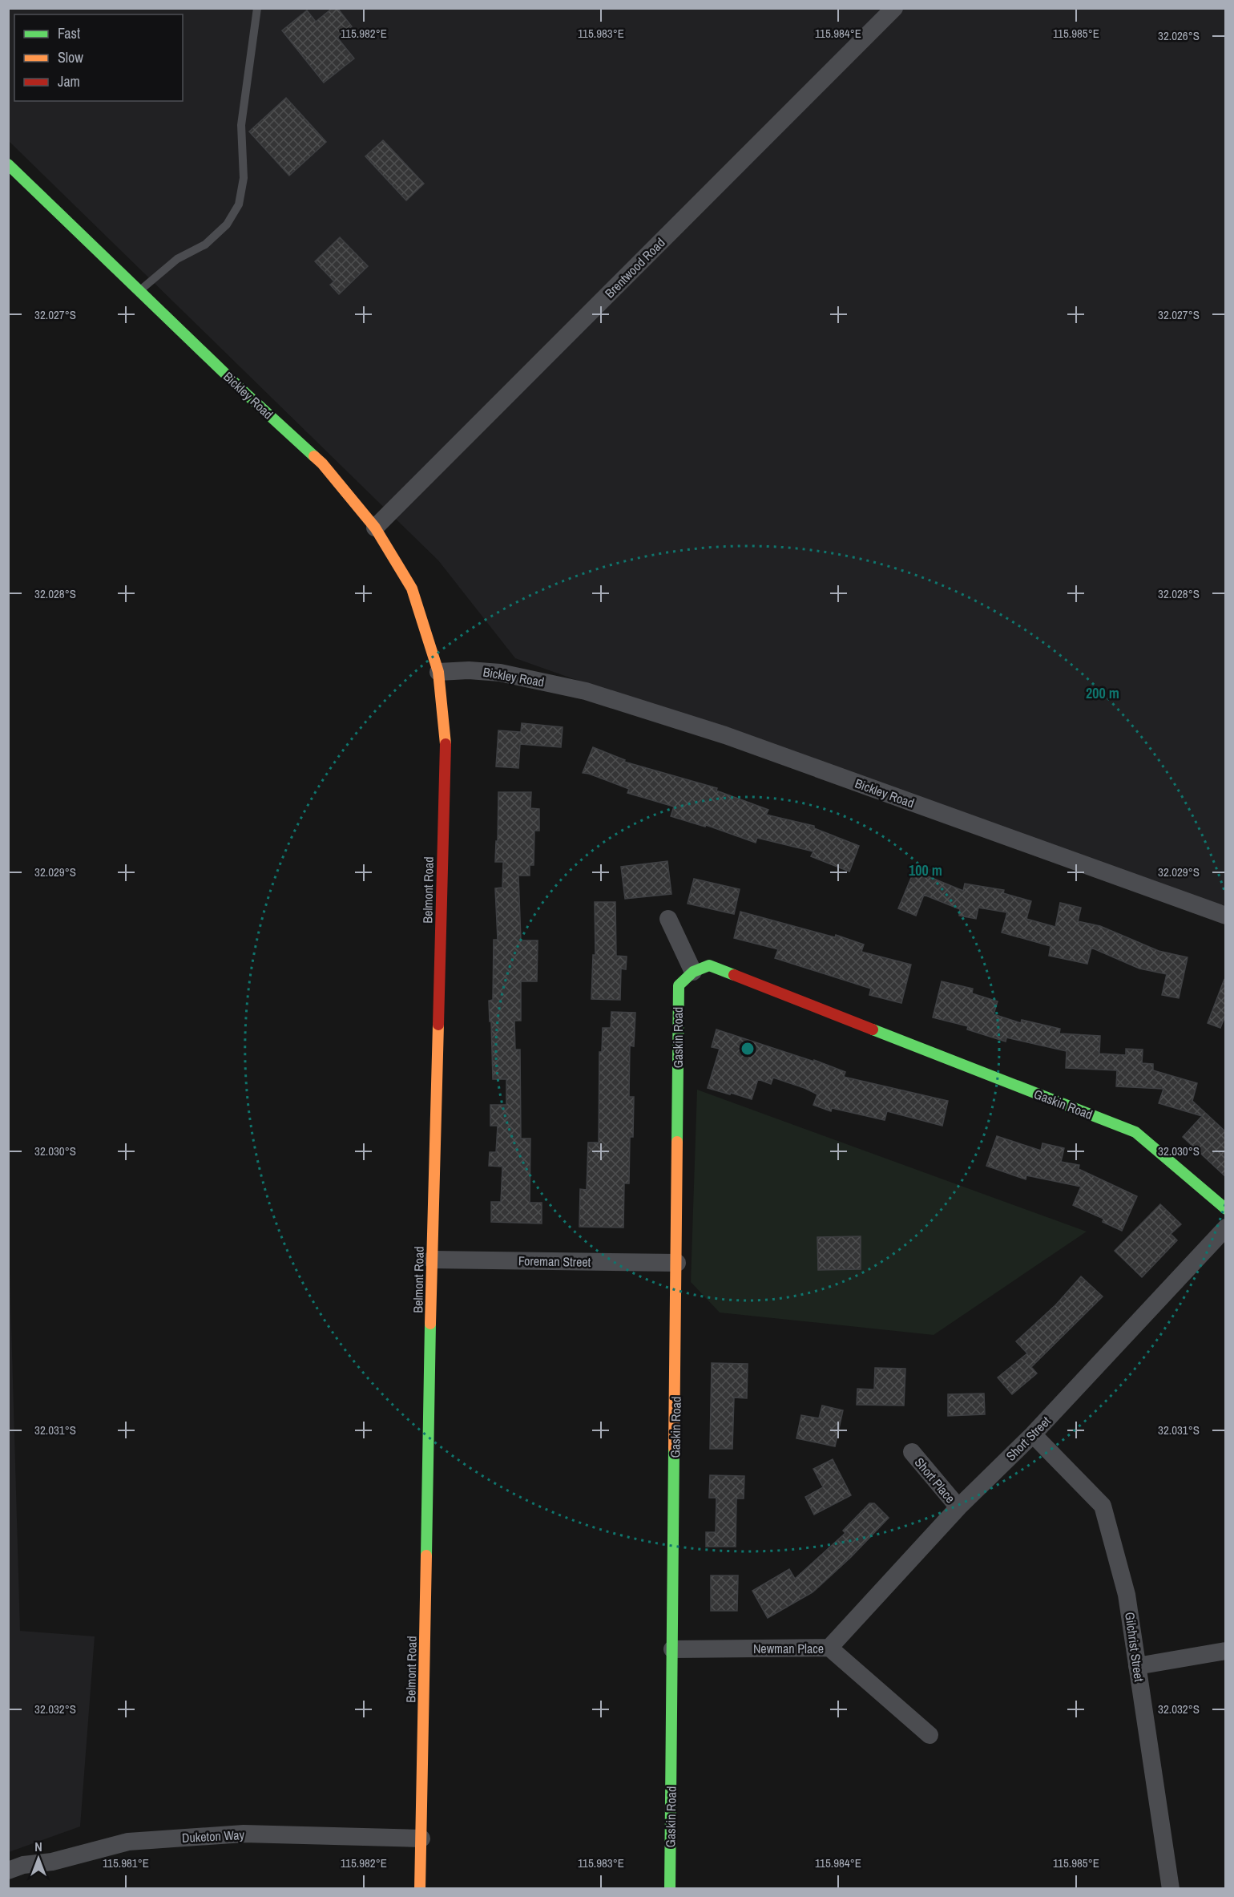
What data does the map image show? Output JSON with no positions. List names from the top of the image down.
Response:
{
  "streets": {
    "street": [
      "Brentwood Road",
      "Bickley Road",
      "Belmont Road",
      "Gaskin Road",
      "Foreman Street",
      "Short Street",
      "Short Place",
      "Gilchrist Street",
      "Newman Place",
      "Duketon Way"
    ]
  },
  "crossings": [
    ["Brentwood Road", "Bickley Road"],
    ["Bickley Road", "Belmont Road"],
    ["Belmont Road", "Foreman Street"],
    ["Belmont Road", "Duketon Way"],
    ["Gaskin Road", "Foreman Street"],
    ["Gaskin Road", "Newman Place"],
    ["Short Street", "Short Place"],
    ["Short Street", "Gilchrist Street"],
    ["Short Street", "Newman Place"]
  ],
  "legend": ["Fast", "Slow", "Jam"],
  "north": "top",
  "coordinates": [
    "115.982°E",
    "115.983°E",
    "115.984°E",
    "115.985°E",
    "32.026°S",
    "32.027°S",
    "32.028°S",
    "32.029°S",
    "32.030°S",
    "32.031°S",
    "32.032°S",
    "115.981°E"
  ],
  "rings": ["200 m", "100 m"]
}
